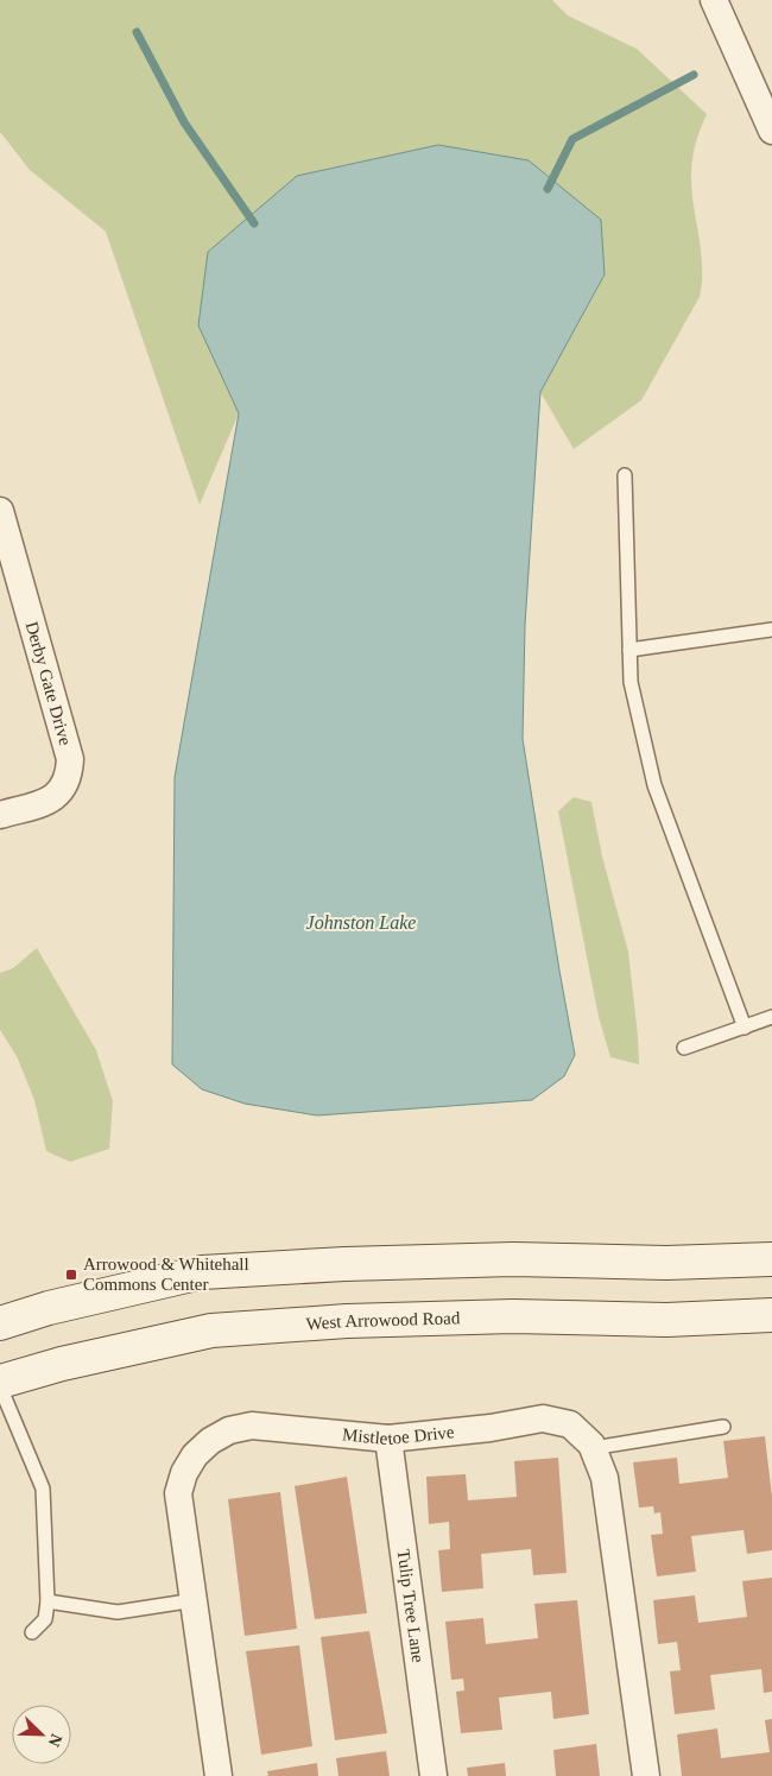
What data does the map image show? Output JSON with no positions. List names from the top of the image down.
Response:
{
  "streets": {
    "main road": ["West Arrowood Road"],
    "street": ["Derby Gate Drive", "Mistletoe Drive", "Tulip Tree Lane"]
  },
  "crossings": [
    ["Mistletoe Drive", "Tulip Tree Lane"]
  ],
  "water": ["Johnston Lake"],
  "places": {
    "transit": ["Arrowood & Whitehall Commons Center"]
  },
  "north": "bottom right"
}
